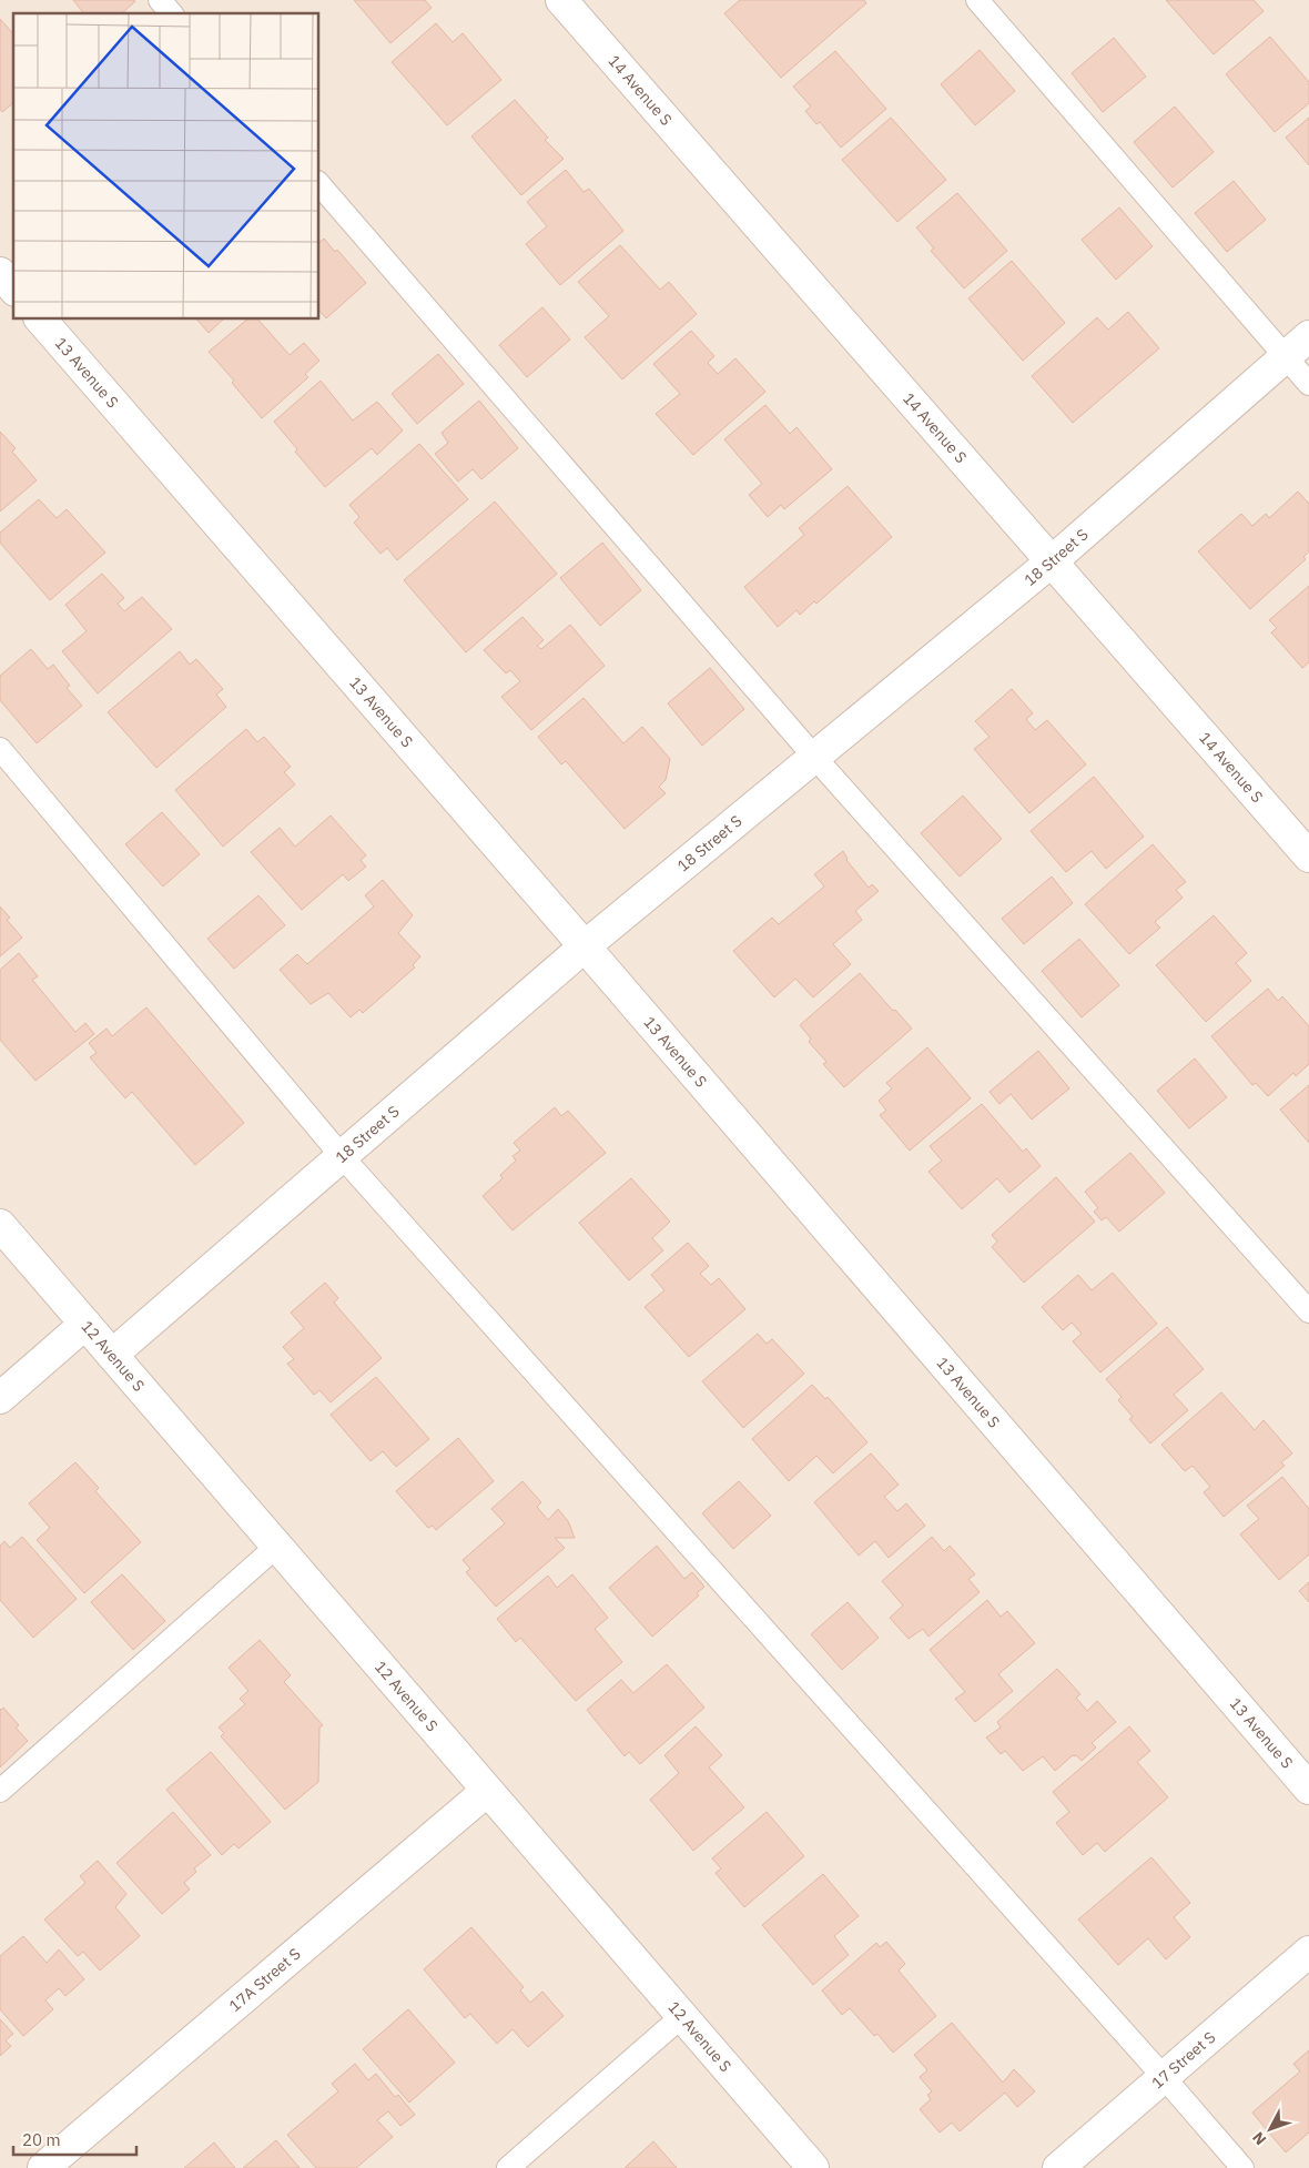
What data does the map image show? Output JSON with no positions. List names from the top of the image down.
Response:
{
  "streets": {
    "street": [
      "14 Avenue S",
      "13 Avenue S",
      "18 Street S",
      "12 Avenue S",
      "17A Street S",
      "17 Street S"
    ]
  },
  "crossings": [
    ["14 Avenue S", "18 Street S"],
    ["13 Avenue S", "18 Street S"],
    ["18 Street S", "12 Avenue S"],
    ["12 Avenue S", "17A Street S"]
  ],
  "scale_bar": "20 m",
  "north": "bottom left"
}
